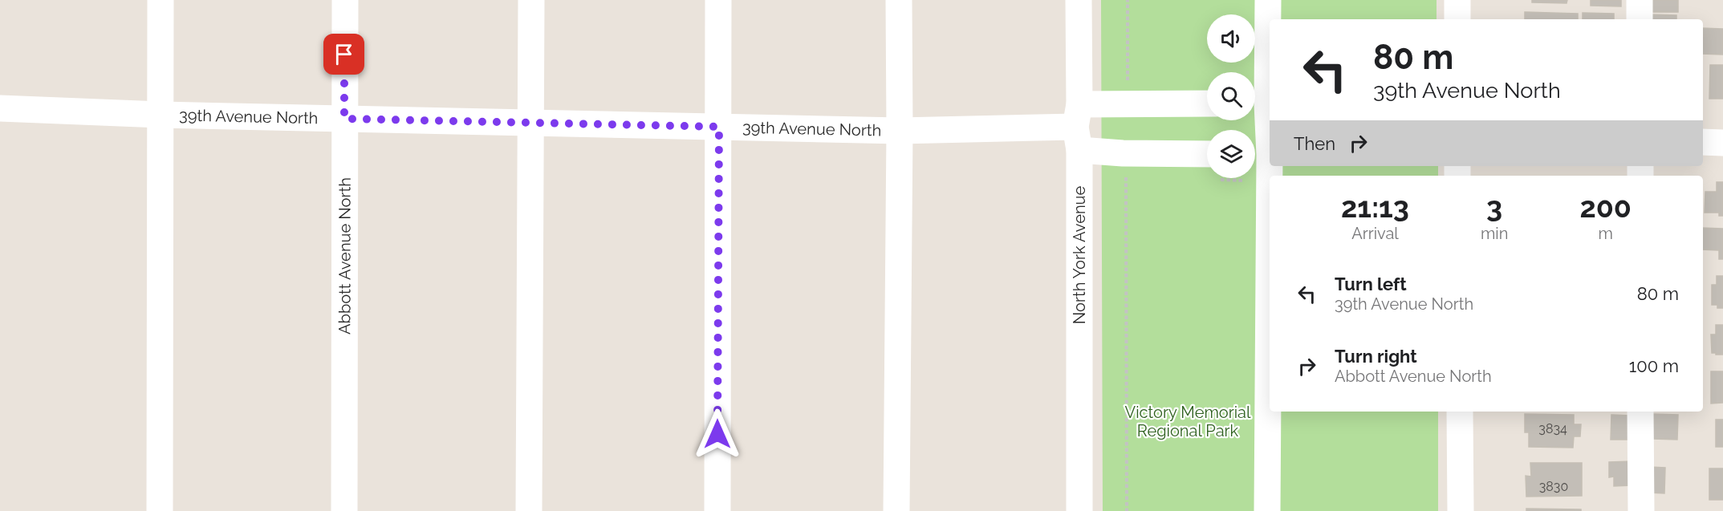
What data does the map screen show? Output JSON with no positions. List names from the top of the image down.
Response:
{
  "streets": {
    "street": ["39th Avenue North", "Abbott Avenue North", "North York Avenue"]
  },
  "crossings": [
    ["39th Avenue North", "Abbott Avenue North"],
    ["39th Avenue North", "North York Avenue"]
  ],
  "parks": ["Victory Memorial Regional Park"],
  "house_numbers": ["3834", "3830"],
  "page": {
    "turn": ["80 m", "39th Avenue North"],
    "then": "Then",
    "eta": [
      "21:13",
      "Arrival",
      "3",
      "min",
      "200",
      "m"
    ],
    "list": [
      {
        "name": "Turn left",
        "note": "39th Avenue North",
        "value": "80 m"
      },
      {
        "name": "Turn right",
        "note": "Abbott Avenue North",
        "value": "100 m"
      }
    ]
  }
}
